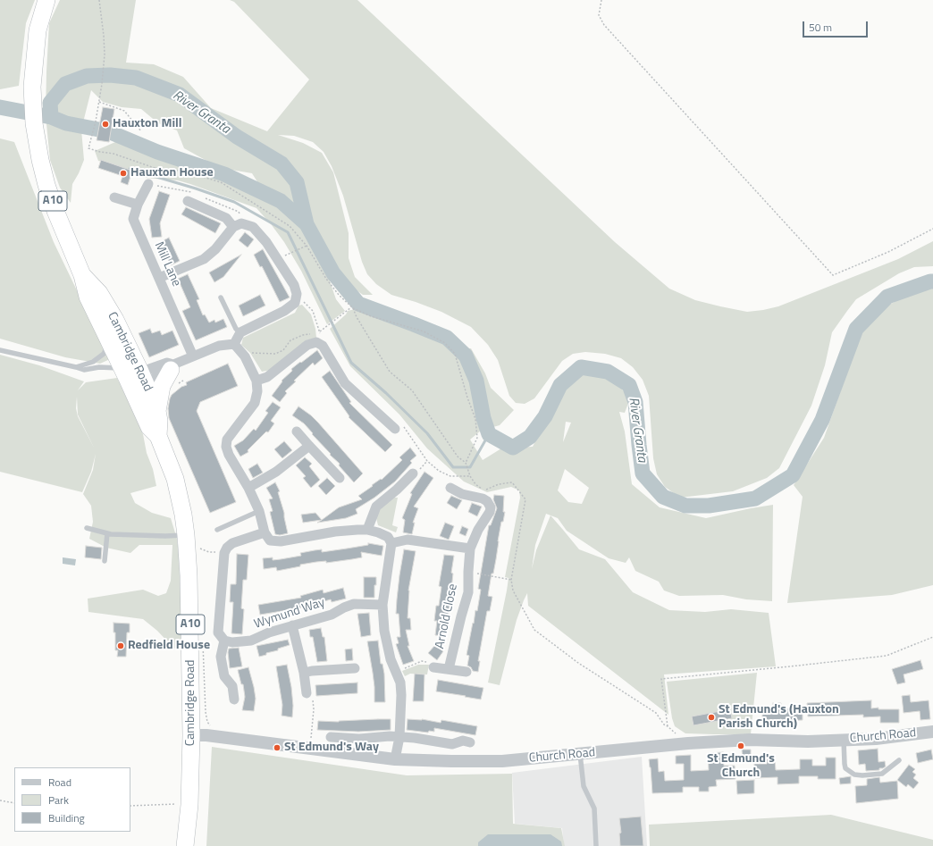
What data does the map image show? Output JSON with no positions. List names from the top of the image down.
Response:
{
  "streets": {
    "highway": ["A10", "Cambridge Road"],
    "street": [
      "Mill Lane",
      "Wymund Way",
      "Arnold Close",
      "Church Road"
    ]
  },
  "crossings": [
    ["Cambridge Road", "Church Road"]
  ],
  "water": ["River Granta"],
  "places": [
    "Hauxton Mill",
    "Hauxton House",
    "Redfield House",
    "St Edmund's (Hauxton Parish Church)",
    "St Edmund's Church",
    "St Edmund's Way"
  ],
  "legend": ["Road", "Park", "Building"],
  "scale_bar": "50 m"
}
